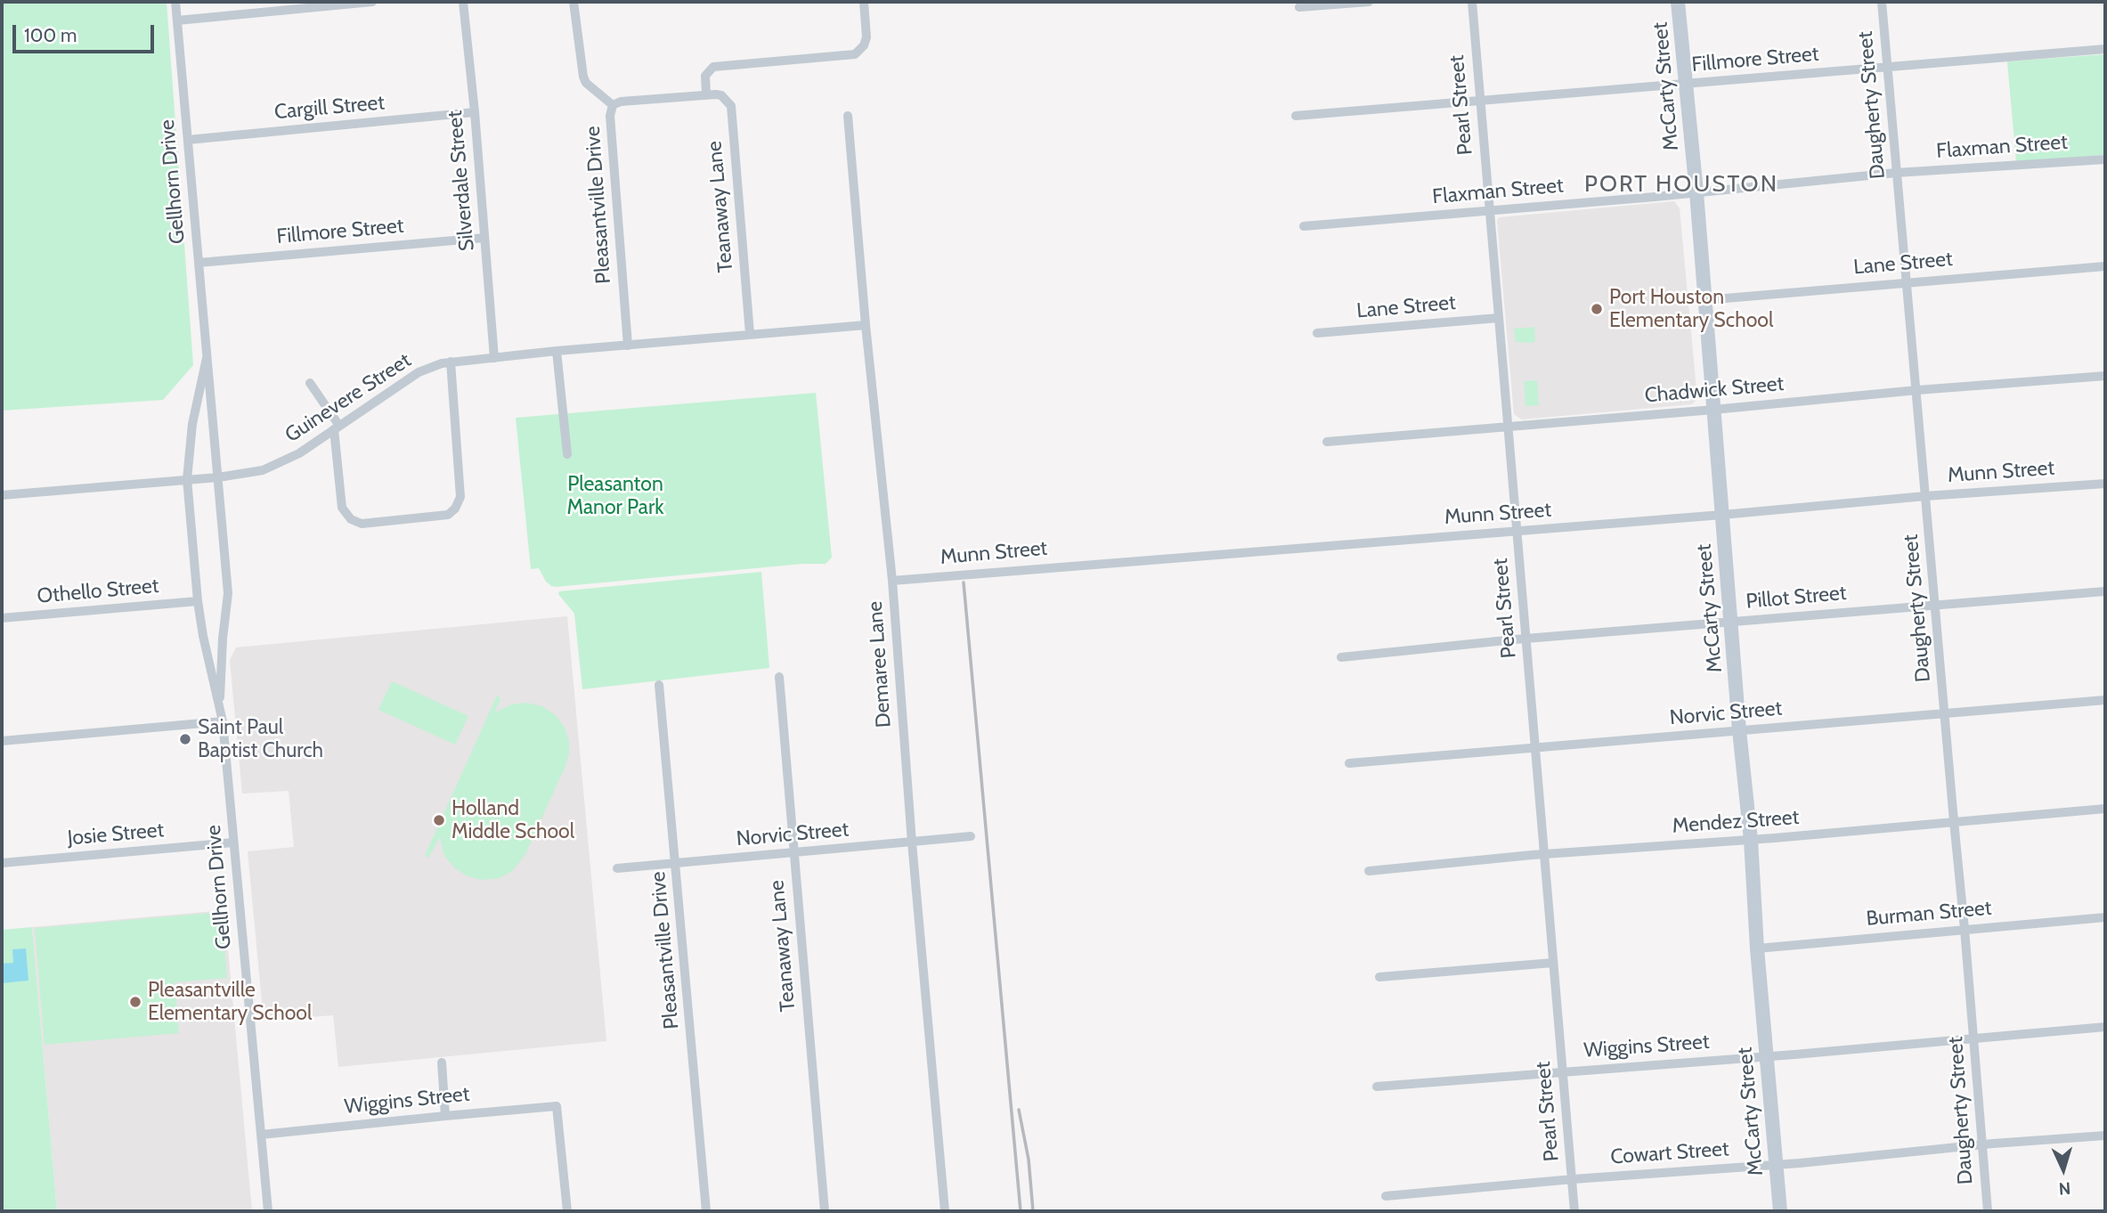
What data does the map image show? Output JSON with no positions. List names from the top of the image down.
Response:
{
  "streets": {
    "main road": ["McCarty Street"],
    "street": [
      "Fillmore Street",
      "Pearl Street",
      "Daugherty Street",
      "Cargill Street",
      "Flaxman Street",
      "Silverdale Street",
      "Gellhorn Drive",
      "Pleasantville Drive",
      "Teanaway Lane",
      "Lane Street",
      "Chadwick Street",
      "Guinevere Street",
      "Munn Street",
      "Othello Street",
      "Pillot Street",
      "Demaree Lane",
      "Norvic Street",
      "Mendez Street",
      "Josie Street",
      "Burman Street",
      "Wiggins Street",
      "Cowart Street"
    ]
  },
  "crossings": [
    ["Fillmore Street", "McCarty Street"],
    ["Fillmore Street", "Pearl Street"],
    ["Fillmore Street", "Daugherty Street"],
    ["Fillmore Street", "Silverdale Street"],
    ["Fillmore Street", "Gellhorn Drive"],
    ["McCarty Street", "Flaxman Street"],
    ["McCarty Street", "Lane Street"],
    ["McCarty Street", "Chadwick Street"],
    ["McCarty Street", "Munn Street"],
    ["McCarty Street", "Pillot Street"],
    ["McCarty Street", "Norvic Street"],
    ["McCarty Street", "Mendez Street"],
    ["McCarty Street", "Burman Street"],
    ["McCarty Street", "Wiggins Street"],
    ["McCarty Street", "Cowart Street"],
    ["Pearl Street", "Flaxman Street"],
    ["Pearl Street", "Lane Street"],
    ["Pearl Street", "Chadwick Street"],
    ["Pearl Street", "Munn Street"],
    ["Pearl Street", "Pillot Street"],
    ["Pearl Street", "Norvic Street"],
    ["Pearl Street", "Mendez Street"],
    ["Pearl Street", "Wiggins Street"],
    ["Pearl Street", "Cowart Street"],
    ["Daugherty Street", "Flaxman Street"],
    ["Daugherty Street", "Lane Street"],
    ["Daugherty Street", "Chadwick Street"],
    ["Daugherty Street", "Munn Street"],
    ["Daugherty Street", "Pillot Street"],
    ["Daugherty Street", "Norvic Street"],
    ["Daugherty Street", "Mendez Street"],
    ["Daugherty Street", "Burman Street"],
    ["Daugherty Street", "Wiggins Street"],
    ["Daugherty Street", "Cowart Street"],
    ["Cargill Street", "Silverdale Street"],
    ["Cargill Street", "Gellhorn Drive"],
    ["Silverdale Street", "Guinevere Street"],
    ["Gellhorn Drive", "Guinevere Street"],
    ["Gellhorn Drive", "Othello Street"],
    ["Gellhorn Drive", "Josie Street"],
    ["Gellhorn Drive", "Wiggins Street"],
    ["Pleasantville Drive", "Guinevere Street"],
    ["Pleasantville Drive", "Norvic Street"],
    ["Teanaway Lane", "Guinevere Street"],
    ["Teanaway Lane", "Norvic Street"],
    ["Guinevere Street", "Demaree Lane"],
    ["Munn Street", "Demaree Lane"],
    ["Demaree Lane", "Norvic Street"]
  ],
  "districts": ["PORT HOUSTON"],
  "parks": ["Pleasanton Manor Park"],
  "places": [
    "Port Houston Elementary School",
    "Saint Paul Baptist Church",
    "Holland Middle School",
    "Pleasantville Elementary School"
  ],
  "scale_bar": "100 m",
  "north": "bottom"
}
